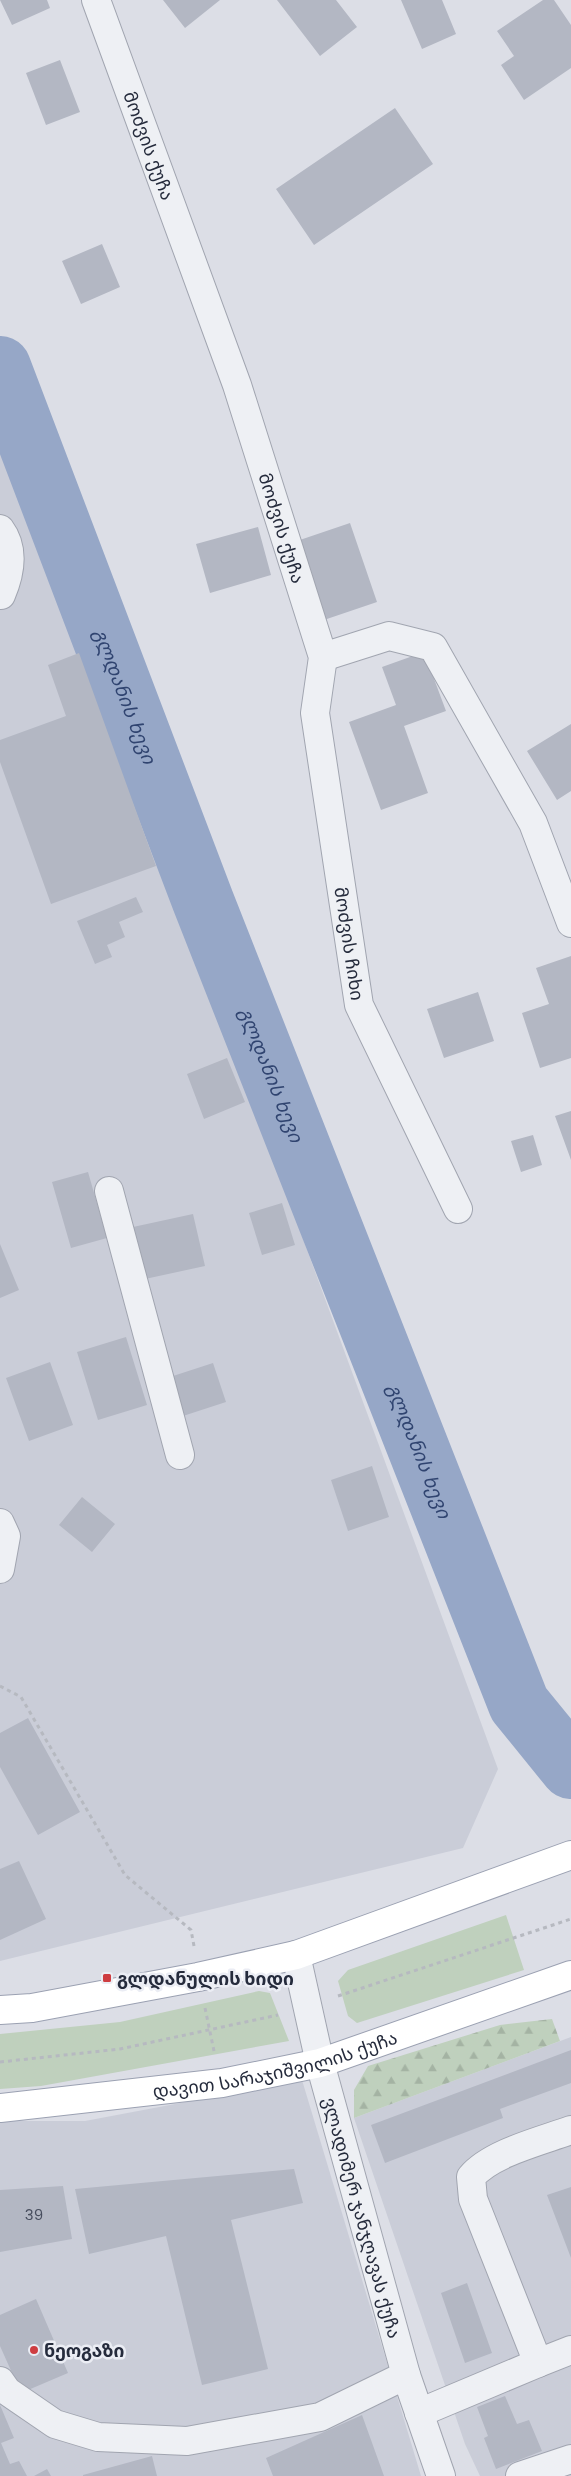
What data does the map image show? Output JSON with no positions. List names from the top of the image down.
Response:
{
  "streets": {
    "main road": ["დავით სარაჯიშვილის ქუჩა"],
    "street": ["მოძვის ქუჩა", "მოძვის ჩიხი", "ვლადიმერ ჯანჯღავას ქუჩა"]
  },
  "crossings": [
    ["მოძვის ქუჩა", "მოძვის ჩიხი"],
    ["დავით სარაჯიშვილის ქუჩა", "ვლადიმერ ჯანჯღავას ქუჩა"]
  ],
  "water": ["გლდანის ხევი"],
  "places": {
    "transit": ["გლდანულის ხიდი"],
    "other": ["ნეოგაზი"]
  },
  "house_numbers": ["39"]
}
